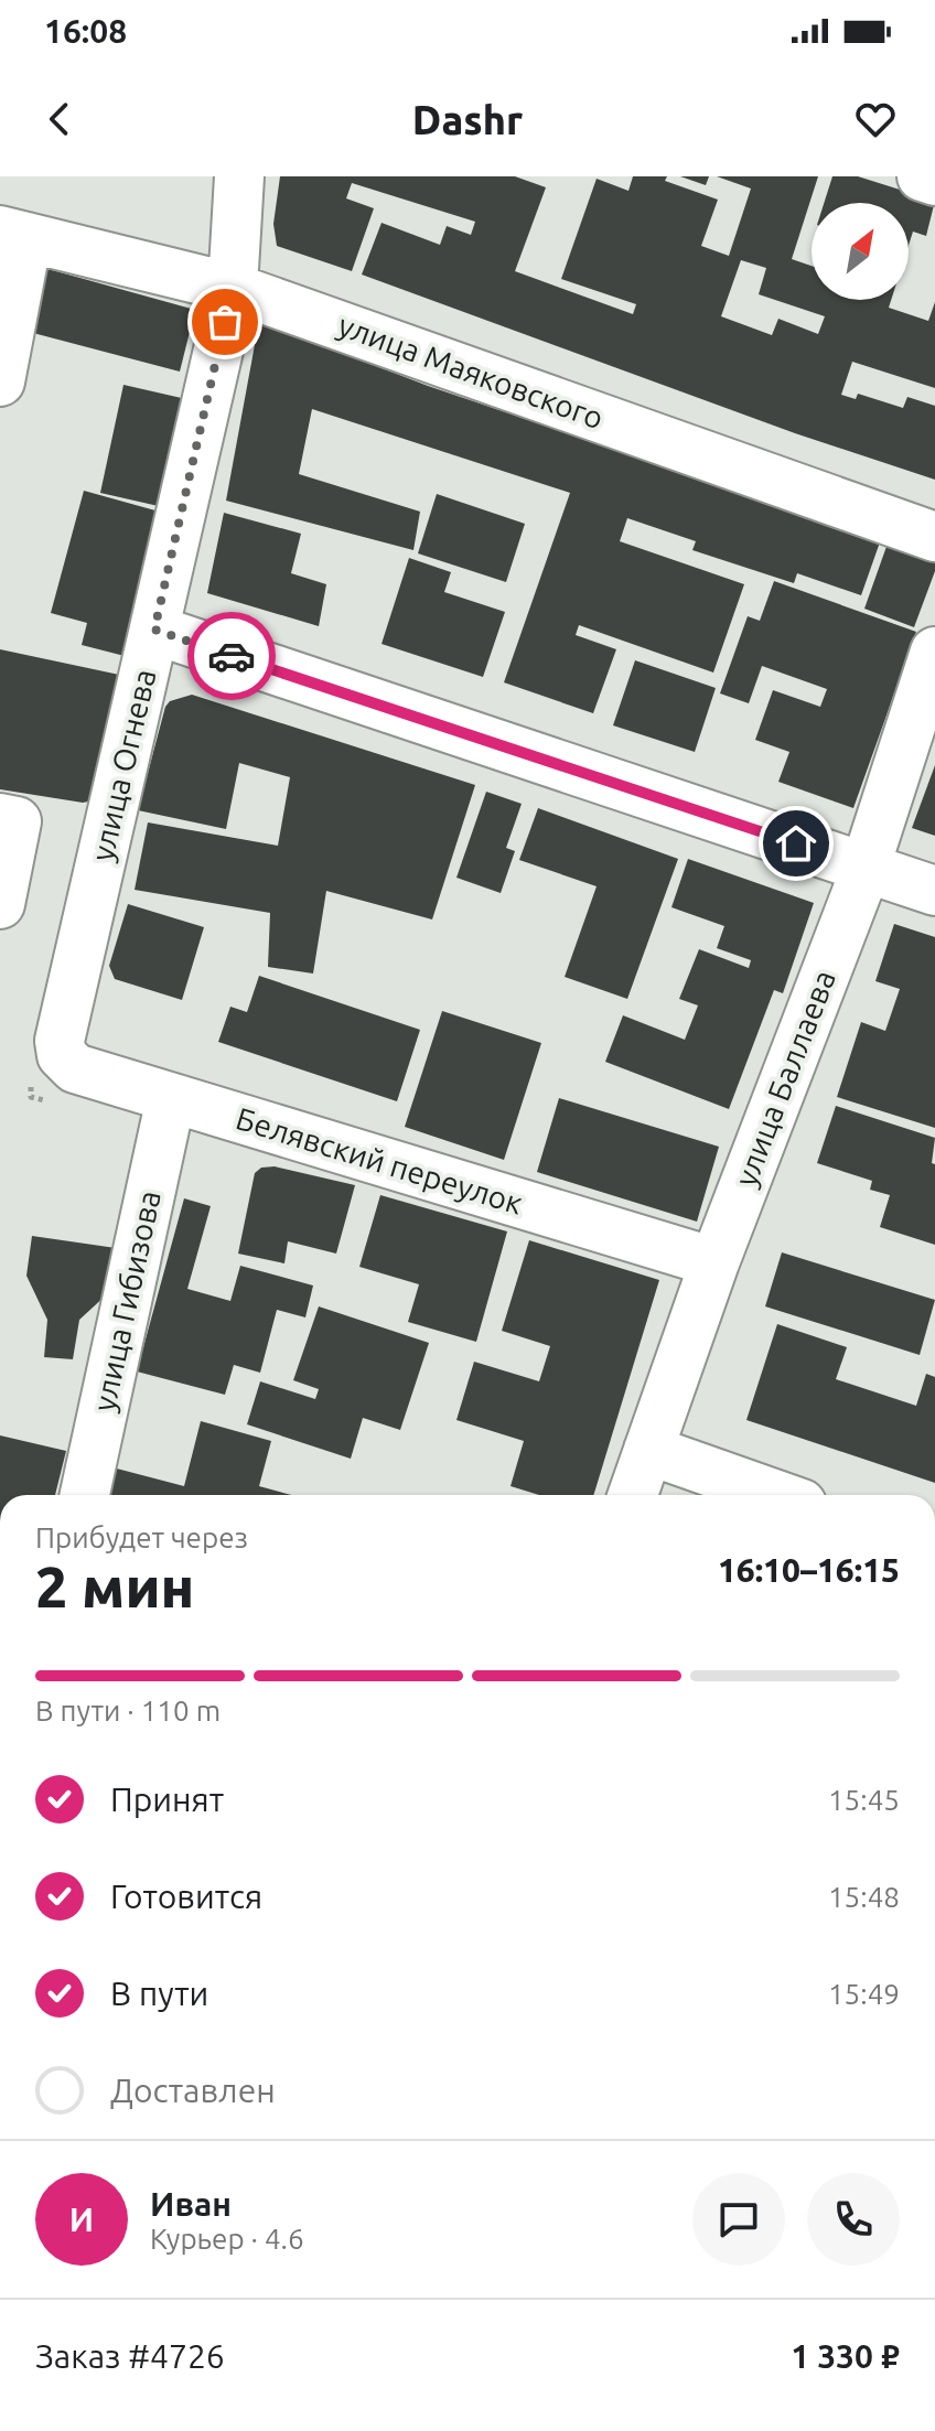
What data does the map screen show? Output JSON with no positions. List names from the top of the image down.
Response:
{
  "streets": {
    "street": [
      "улица Маяковского",
      "улица Огнева",
      "улица Баллаева",
      "Белявский переулок",
      "улица Гибизова"
    ]
  },
  "crossings": [
    ["улица Маяковского", "улица Огнева"],
    ["улица Огнева", "Белявский переулок"],
    ["улица Баллаева", "Белявский переулок"],
    ["Белявский переулок", "улица Гибизова"]
  ],
  "north": "top right",
  "page": {
    "status": "16:08",
    "header": "Dashr",
    "heading": ["2 мин", "Прибудет через", "16:10–16:15"],
    "panel": [
      "Иван",
      "Курьер · 4.6",
      "Заказ #4726",
      "1 330 ₽"
    ],
    "bar": "В пути · 110 m",
    "list": [
      ["Принят", "15:45"],
      ["Готовится", "15:48"],
      ["В пути", "15:49"],
      "Доставлен"
    ],
    "round": "И"
  }
}
